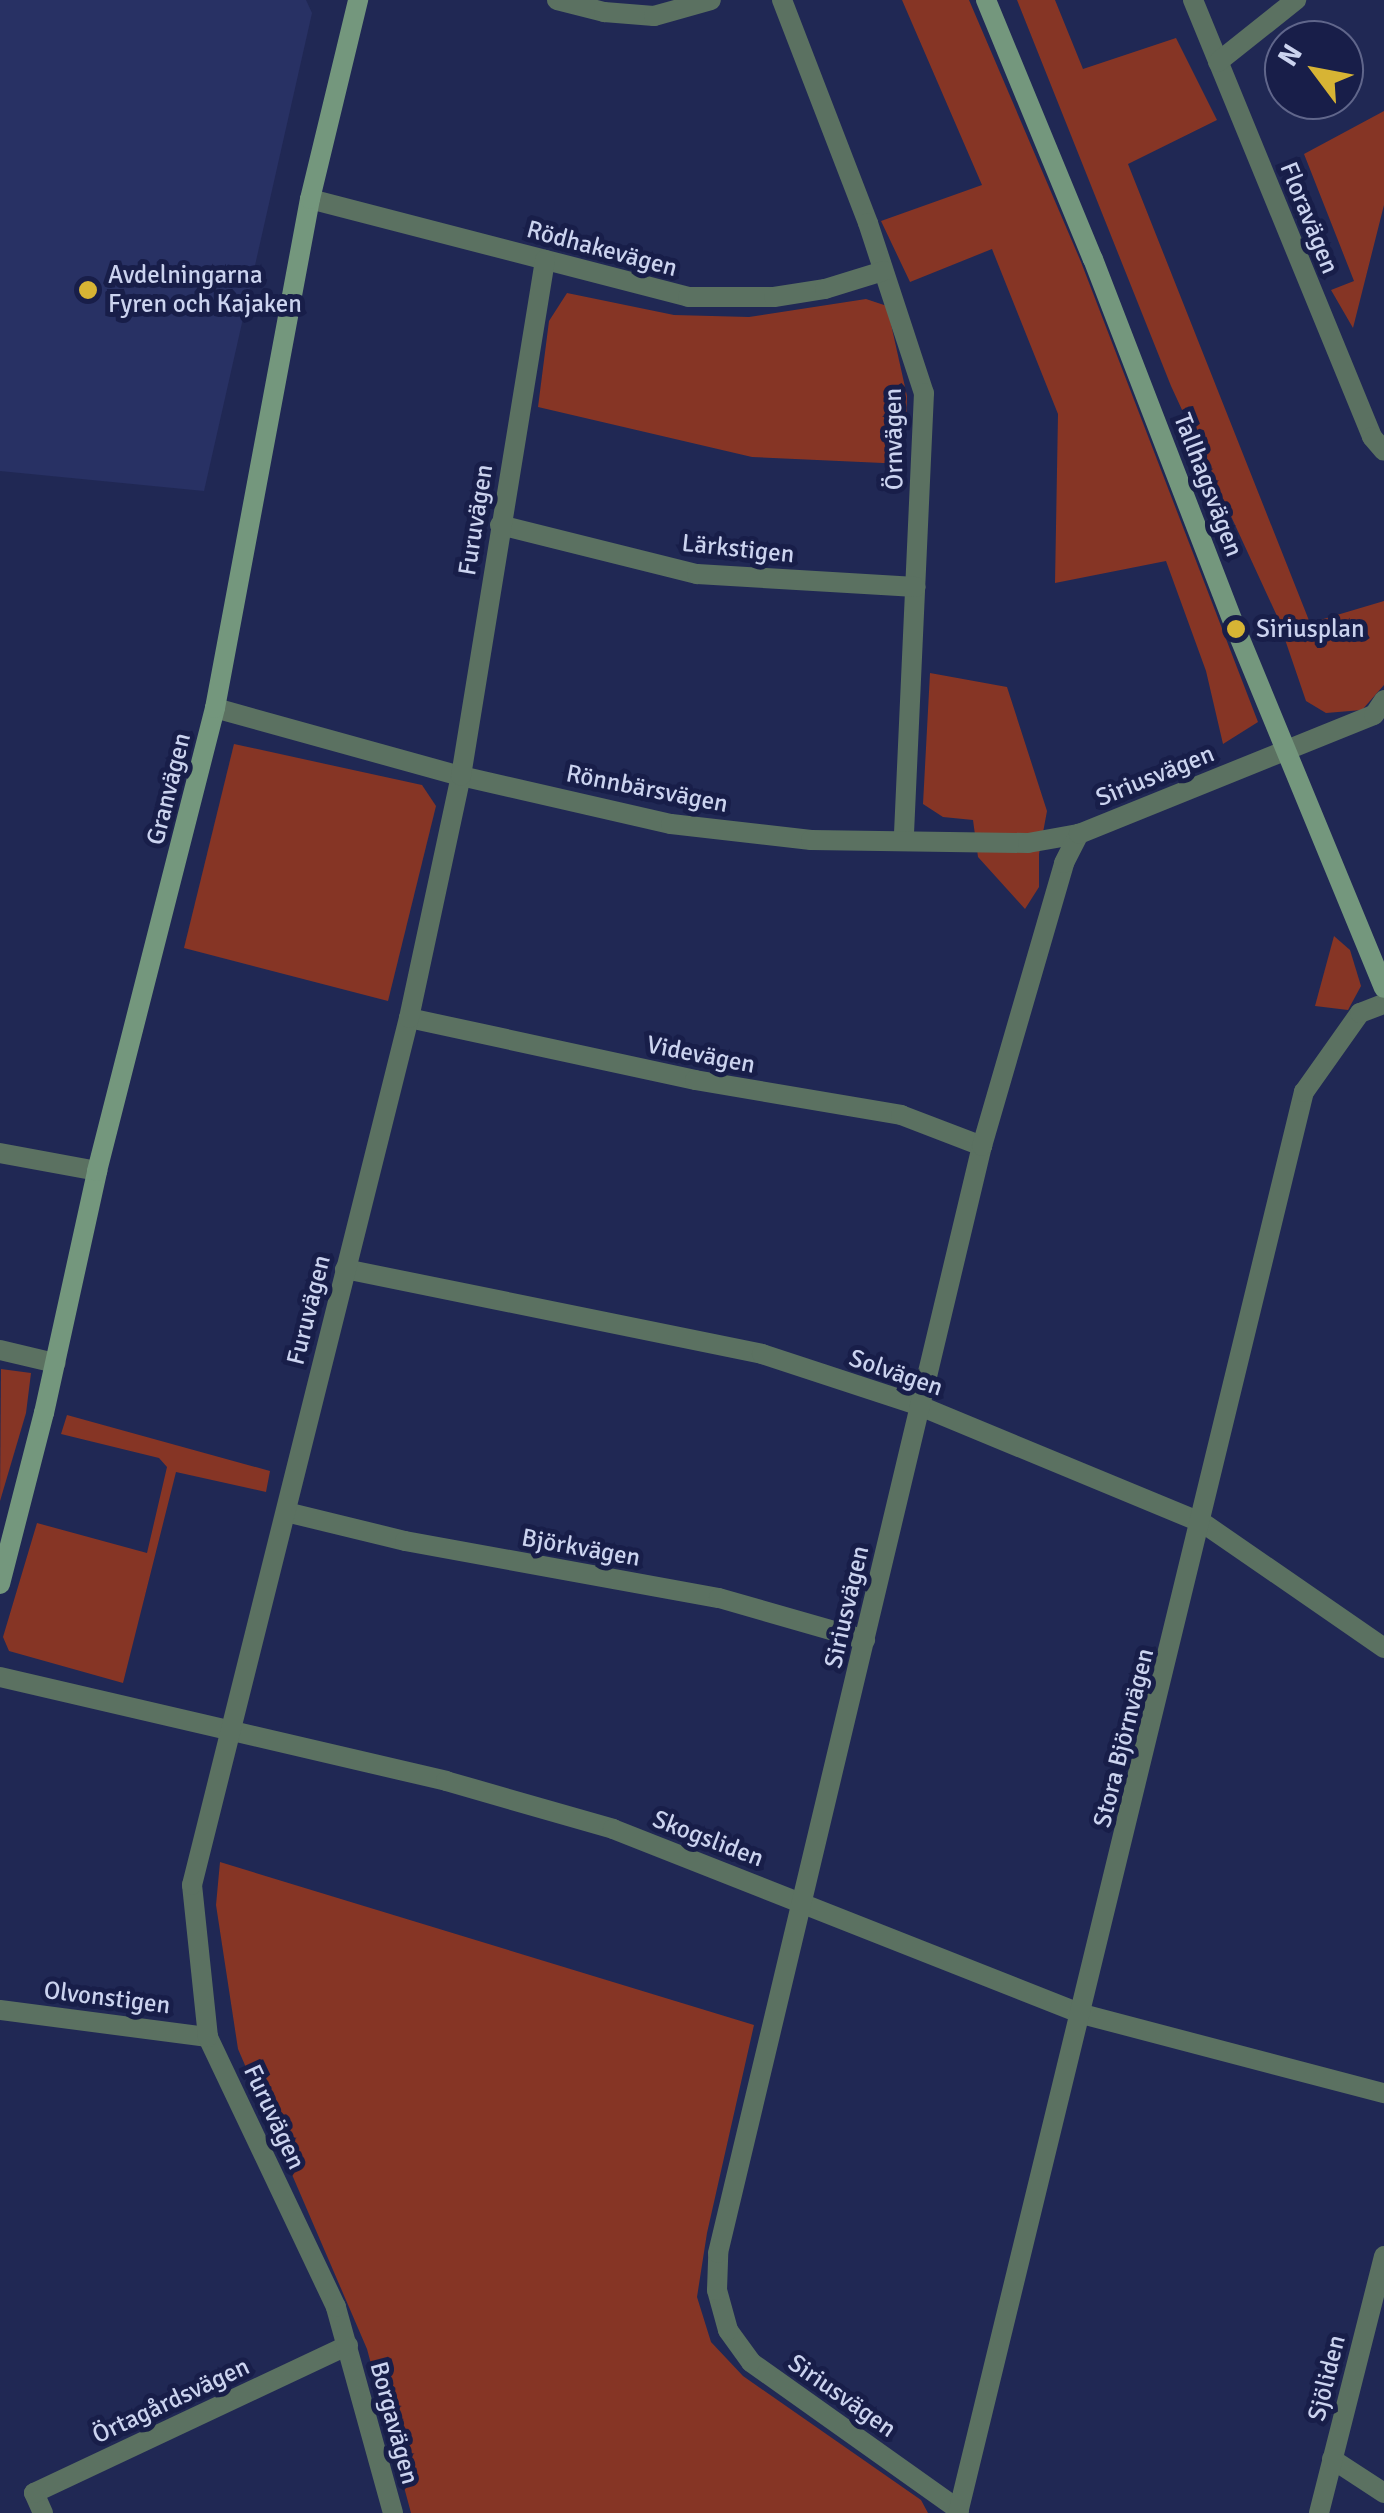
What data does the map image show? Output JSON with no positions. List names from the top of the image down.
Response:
{
  "streets": {
    "street": [
      "Floravägen",
      "Rödhakevägen",
      "Örnvägen",
      "Tallhagsvägen",
      "Furuvägen",
      "Lärkstigen",
      "Siriusvägen",
      "Granvägen",
      "Rönnbärsvägen",
      "Videvägen",
      "Solvägen",
      "Björkvägen",
      "Stora Björnvägen",
      "Skogsliden",
      "Olvonstigen",
      "Sjöliden",
      "Örtagårdsvägen",
      "Borgavägen"
    ]
  },
  "crossings": [
    ["Rödhakevägen", "Örnvägen"],
    ["Rödhakevägen", "Furuvägen"],
    ["Rödhakevägen", "Granvägen"],
    ["Örnvägen", "Lärkstigen"],
    ["Örnvägen", "Rönnbärsvägen"],
    ["Tallhagsvägen", "Siriusvägen"],
    ["Furuvägen", "Lärkstigen"],
    ["Furuvägen", "Rönnbärsvägen"],
    ["Furuvägen", "Videvägen"],
    ["Furuvägen", "Solvägen"],
    ["Furuvägen", "Björkvägen"],
    ["Furuvägen", "Skogsliden"],
    ["Furuvägen", "Olvonstigen"],
    ["Furuvägen", "Örtagårdsvägen"],
    ["Furuvägen", "Borgavägen"],
    ["Siriusvägen", "Rönnbärsvägen"],
    ["Siriusvägen", "Videvägen"],
    ["Siriusvägen", "Solvägen"],
    ["Siriusvägen", "Björkvägen"],
    ["Siriusvägen", "Stora Björnvägen"],
    ["Siriusvägen", "Skogsliden"],
    ["Granvägen", "Rönnbärsvägen"],
    ["Solvägen", "Stora Björnvägen"],
    ["Stora Björnvägen", "Skogsliden"],
    ["Örtagårdsvägen", "Borgavägen"]
  ],
  "places": ["Avdelningarna Fyren och Kajaken", "Siriusplan"],
  "north": "top left"
}
